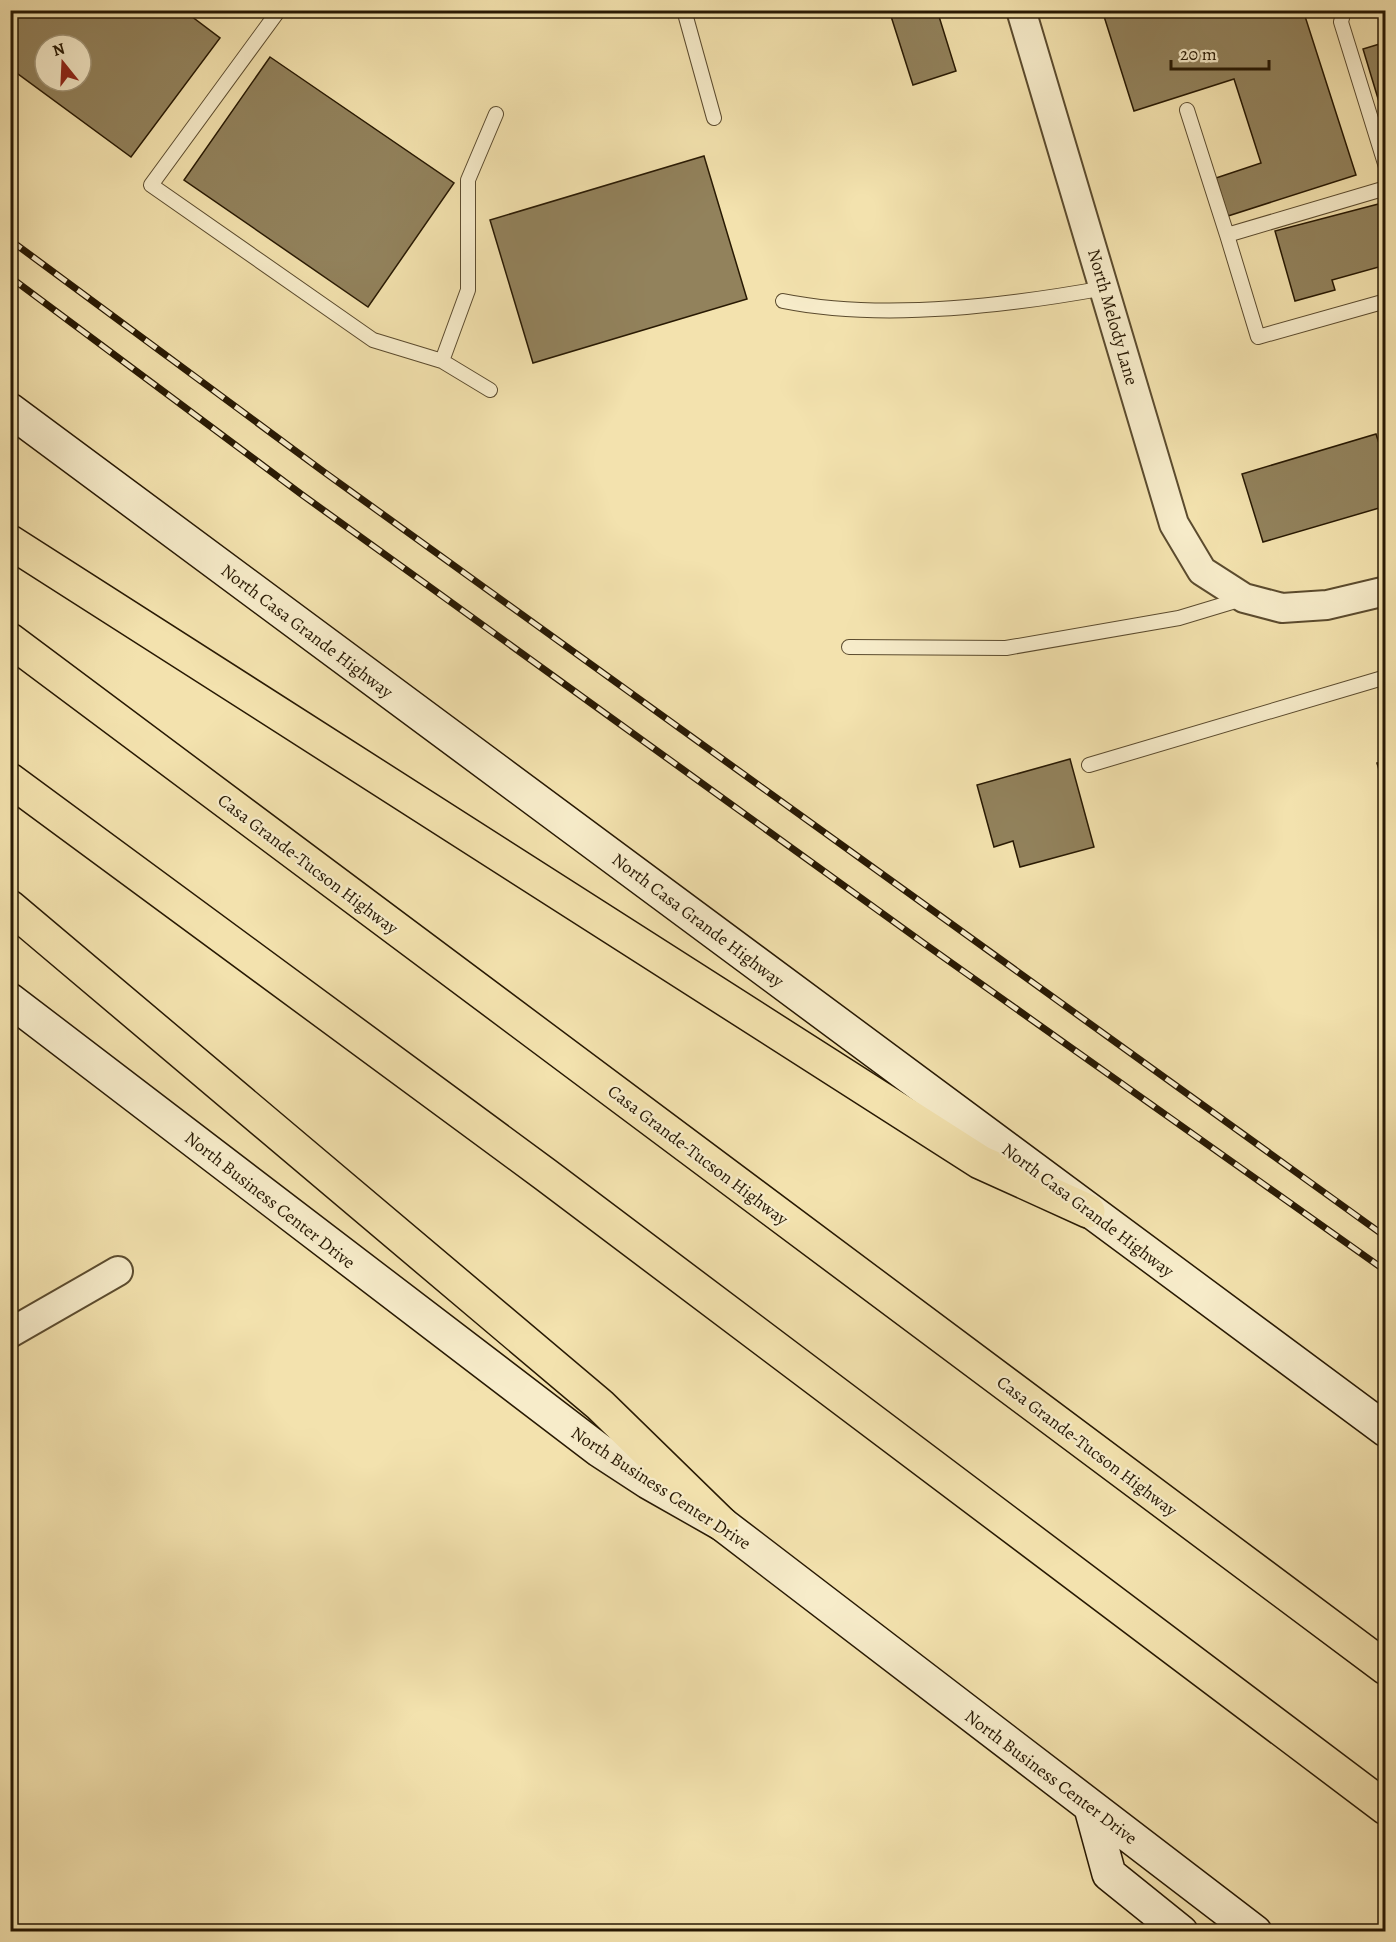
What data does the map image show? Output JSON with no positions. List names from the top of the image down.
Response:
{
  "streets": {
    "highway": ["Casa Grande-Tucson Highway"],
    "main road": ["North Casa Grande Highway", "North Business Center Drive"],
    "street": ["North Melody Lane"]
  },
  "scale_bar": "20 m",
  "north": "top"
}
